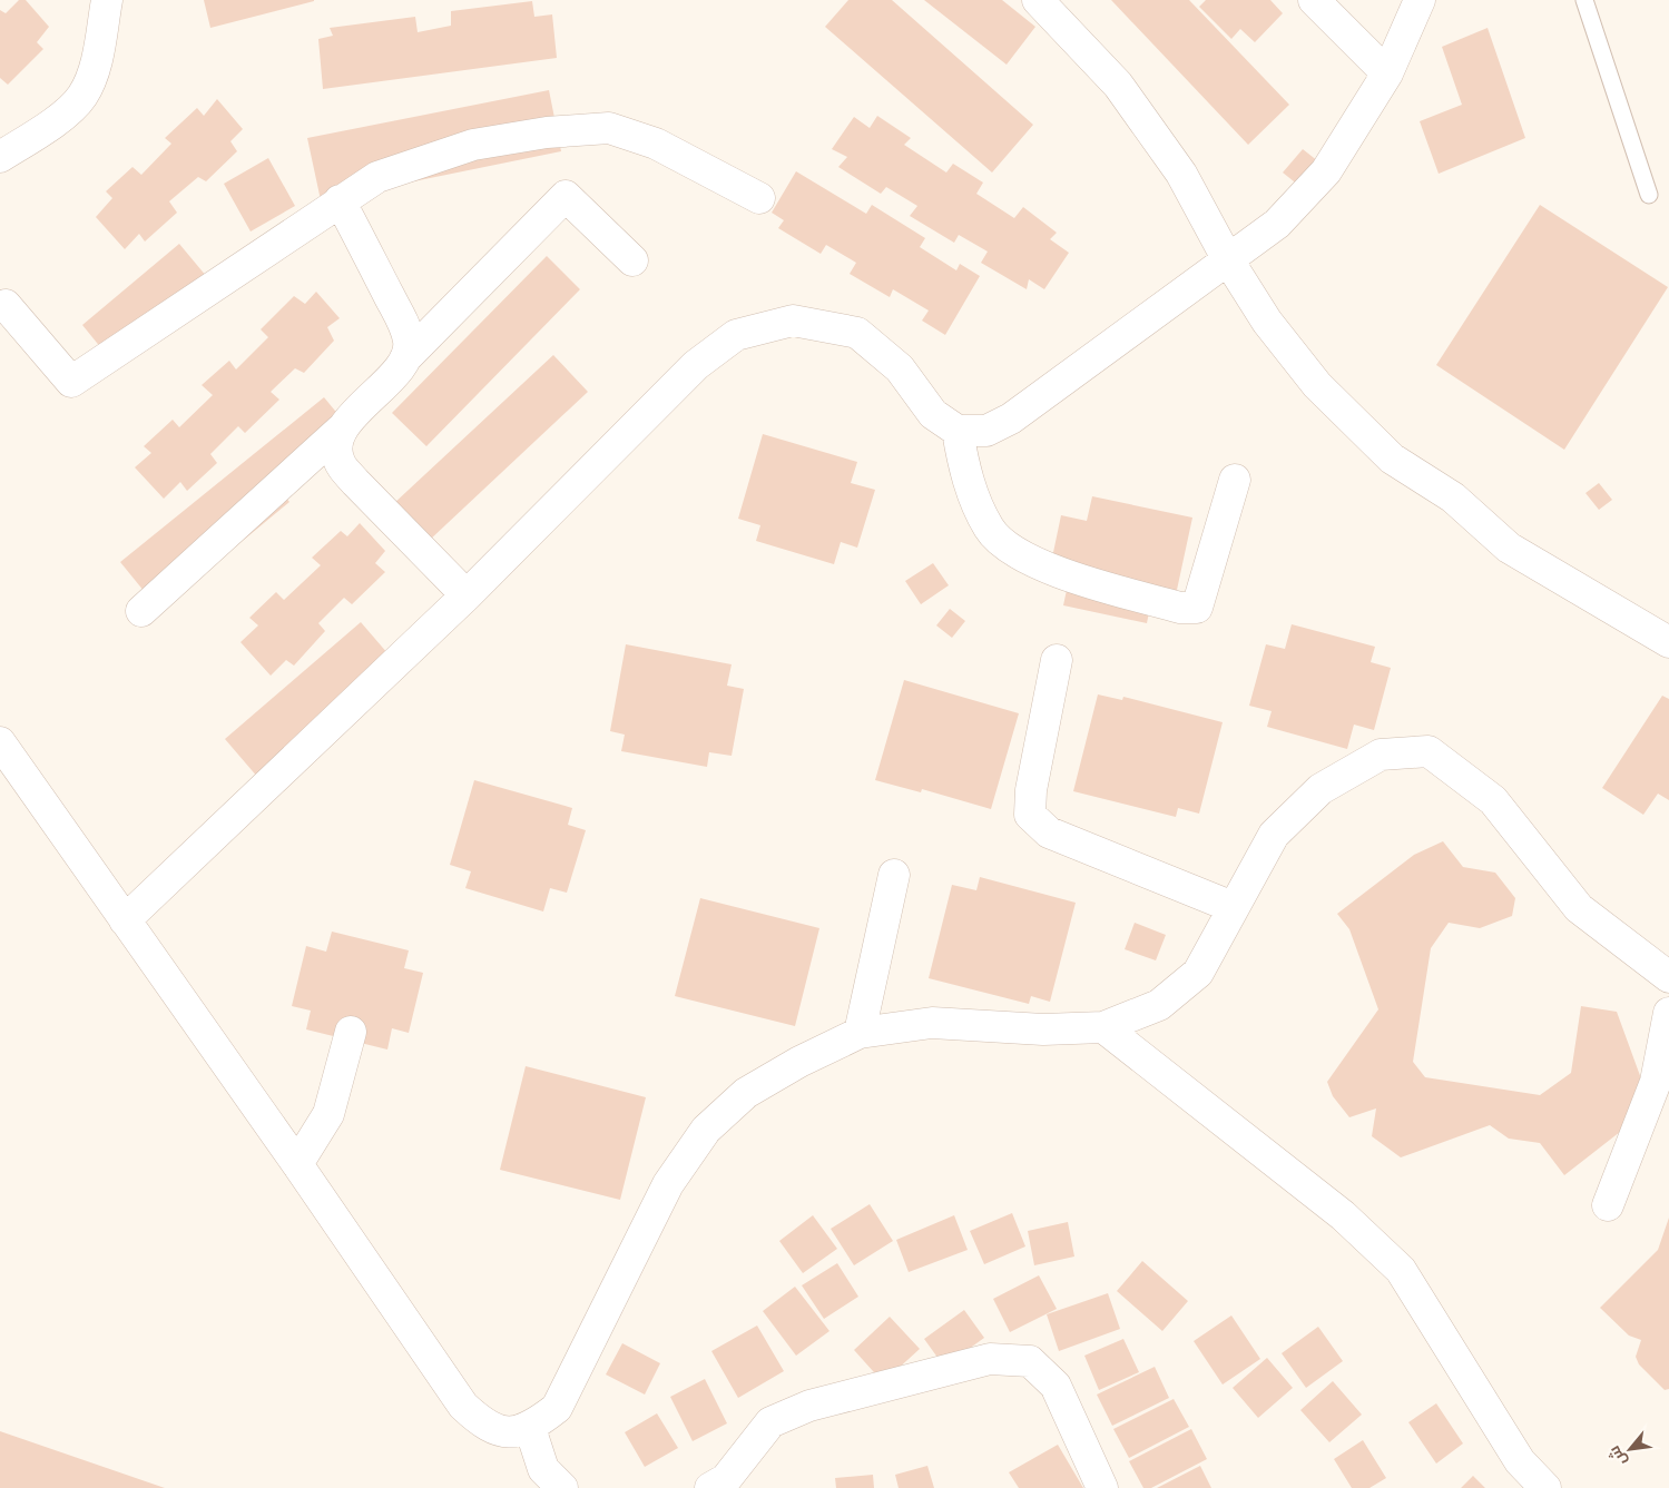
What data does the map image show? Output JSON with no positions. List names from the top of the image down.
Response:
{
  "north": "bottom left"
}
